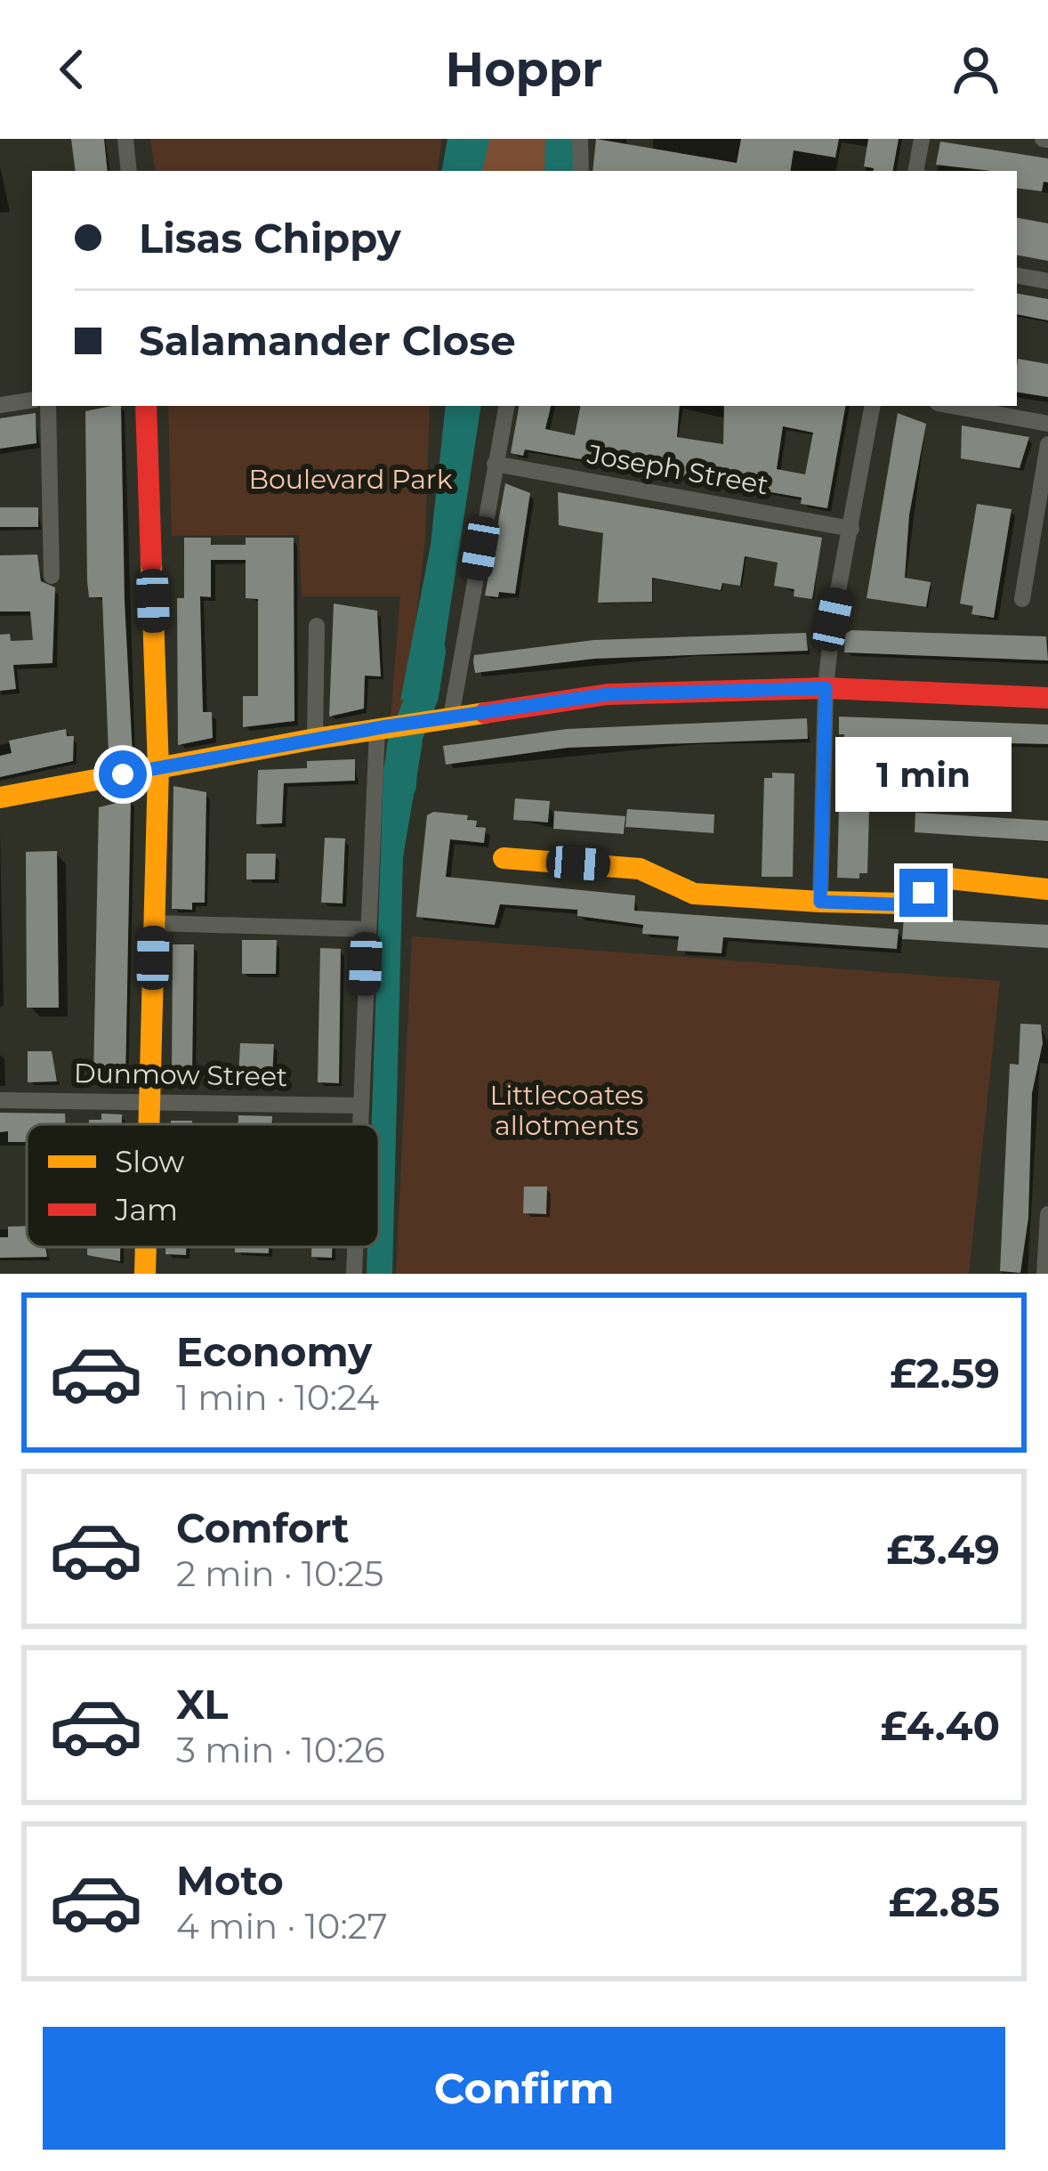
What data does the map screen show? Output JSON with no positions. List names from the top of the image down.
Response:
{
  "streets": {
    "street": ["Joseph Street", "Dunmow Street"]
  },
  "parks": ["Boulevard Park", "Littlecoates allotments"],
  "legend": ["Slow", "Jam"],
  "page": {
    "header": "Hoppr",
    "banner": ["Lisas Chippy", "Salamander Close"],
    "bubble": "1 min",
    "list": [
      {
        "name": "Economy",
        "note": "1 min · 10:24",
        "value": "£2.59"
      },
      {
        "name": "Comfort",
        "note": "2 min · 10:25",
        "value": "£3.49"
      },
      {
        "name": "XL",
        "note": "3 min · 10:26",
        "value": "£4.40"
      },
      {
        "name": "Moto",
        "note": "4 min · 10:27",
        "value": "£2.85"
      }
    ],
    "buttons": "Confirm"
  }
}
